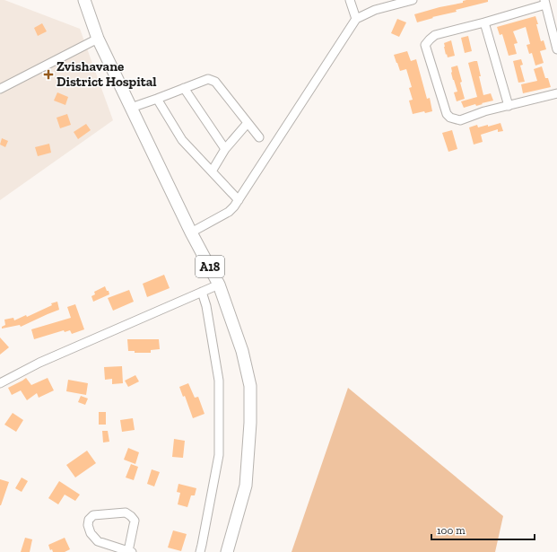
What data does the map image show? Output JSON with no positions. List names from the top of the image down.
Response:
{
  "streets": {
    "highway": ["A18"]
  },
  "places": {
    "health": ["Zvishavane District Hospital"]
  },
  "scale_bar": "100 m"
}
